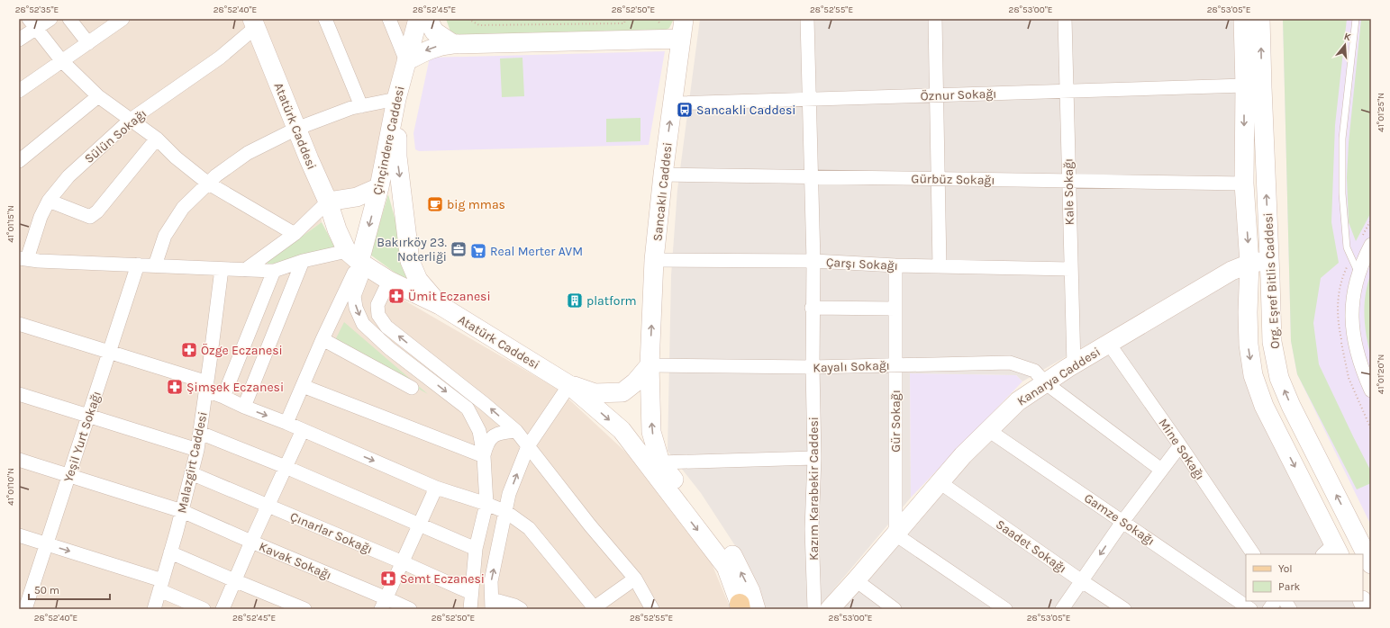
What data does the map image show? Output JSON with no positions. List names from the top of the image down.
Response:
{
  "streets": {
    "main road": [
      "Atatürk Caddesi",
      "Çinçindere Caddesi",
      "Sancaklı Caddesi",
      "Org. Eşref Bitlis Caddesi",
      "Kanarya Caddesi"
    ],
    "street": [
      "Öznur Sokağı",
      "Sülün Sokağı",
      "Gürbüz Sokağı",
      "Kale Sokağı",
      "Çarşı Sokağı",
      "Kayalı Sokağı",
      "Gür Sokağı",
      "Yeşil Yurt Sokağı",
      "Mine Sokağı",
      "Malazgirt Caddesi",
      "Kazım Karabekir Caddesi",
      "Gamze Sokağı",
      "Çınarlar Sokağı",
      "Saadet Sokağı",
      "Kavak Sokağı"
    ]
  },
  "crossings": [
    ["Öznur Sokağı", "Sancaklı Caddesi"],
    ["Öznur Sokağı", "Kale Sokağı"],
    ["Öznur Sokağı", "Org. Eşref Bitlis Caddesi"],
    ["Öznur Sokağı", "Kazım Karabekir Caddesi"],
    ["Atatürk Caddesi", "Sülün Sokağı"],
    ["Atatürk Caddesi", "Çinçindere Caddesi"],
    ["Atatürk Caddesi", "Sancaklı Caddesi"],
    ["Gürbüz Sokağı", "Sancaklı Caddesi"],
    ["Gürbüz Sokağı", "Kale Sokağı"],
    ["Gürbüz Sokağı", "Org. Eşref Bitlis Caddesi"],
    ["Gürbüz Sokağı", "Kazım Karabekir Caddesi"],
    ["Sancaklı Caddesi", "Çarşı Sokağı"],
    ["Sancaklı Caddesi", "Kayalı Sokağı"],
    ["Kale Sokağı", "Çarşı Sokağı"],
    ["Kale Sokağı", "Kanarya Caddesi"],
    ["Çarşı Sokağı", "Gür Sokağı"],
    ["Çarşı Sokağı", "Kazım Karabekir Caddesi"],
    ["Org. Eşref Bitlis Caddesi", "Kanarya Caddesi"],
    ["Kayalı Sokağı", "Kanarya Caddesi"],
    ["Kayalı Sokağı", "Gür Sokağı"],
    ["Kayalı Sokağı", "Kazım Karabekir Caddesi"],
    ["Kanarya Caddesi", "Gür Sokağı"],
    ["Kanarya Caddesi", "Mine Sokağı"],
    ["Kanarya Caddesi", "Gamze Sokağı"],
    ["Kanarya Caddesi", "Saadet Sokağı"],
    ["Yeşil Yurt Sokağı", "Kavak Sokağı"],
    ["Malazgirt Caddesi", "Çınarlar Sokağı"],
    ["Malazgirt Caddesi", "Kavak Sokağı"]
  ],
  "one_way": ["Sancaklı Caddesi"],
  "places": {
    "bus stop": ["Sancakli Caddesi"],
    "cafe": ["big mmas"],
    "office": ["Bakırköy 23. Noterliği"],
    "supermarket": ["Real Merter AVM"],
    "pharmacy": [
      "Ümit Eczanesi",
      "Özge Eczanesi",
      "Şimşek Eczanesi",
      "Semt Eczanesi"
    ],
    "building": ["platform"]
  },
  "legend": ["Yol", "Park"],
  "scale_bar": "50 m",
  "north": "top",
  "coordinates": [
    "28°52'35\"E",
    "28°52'40\"E",
    "28°52'45\"E",
    "28°52'50\"E",
    "28°52'55\"E",
    "28°53'00\"E",
    "28°53'05\"E",
    "41°01'25\"N",
    "41°01'15\"N",
    "41°01'20\"N",
    "41°01'10\"N"
  ]
}
